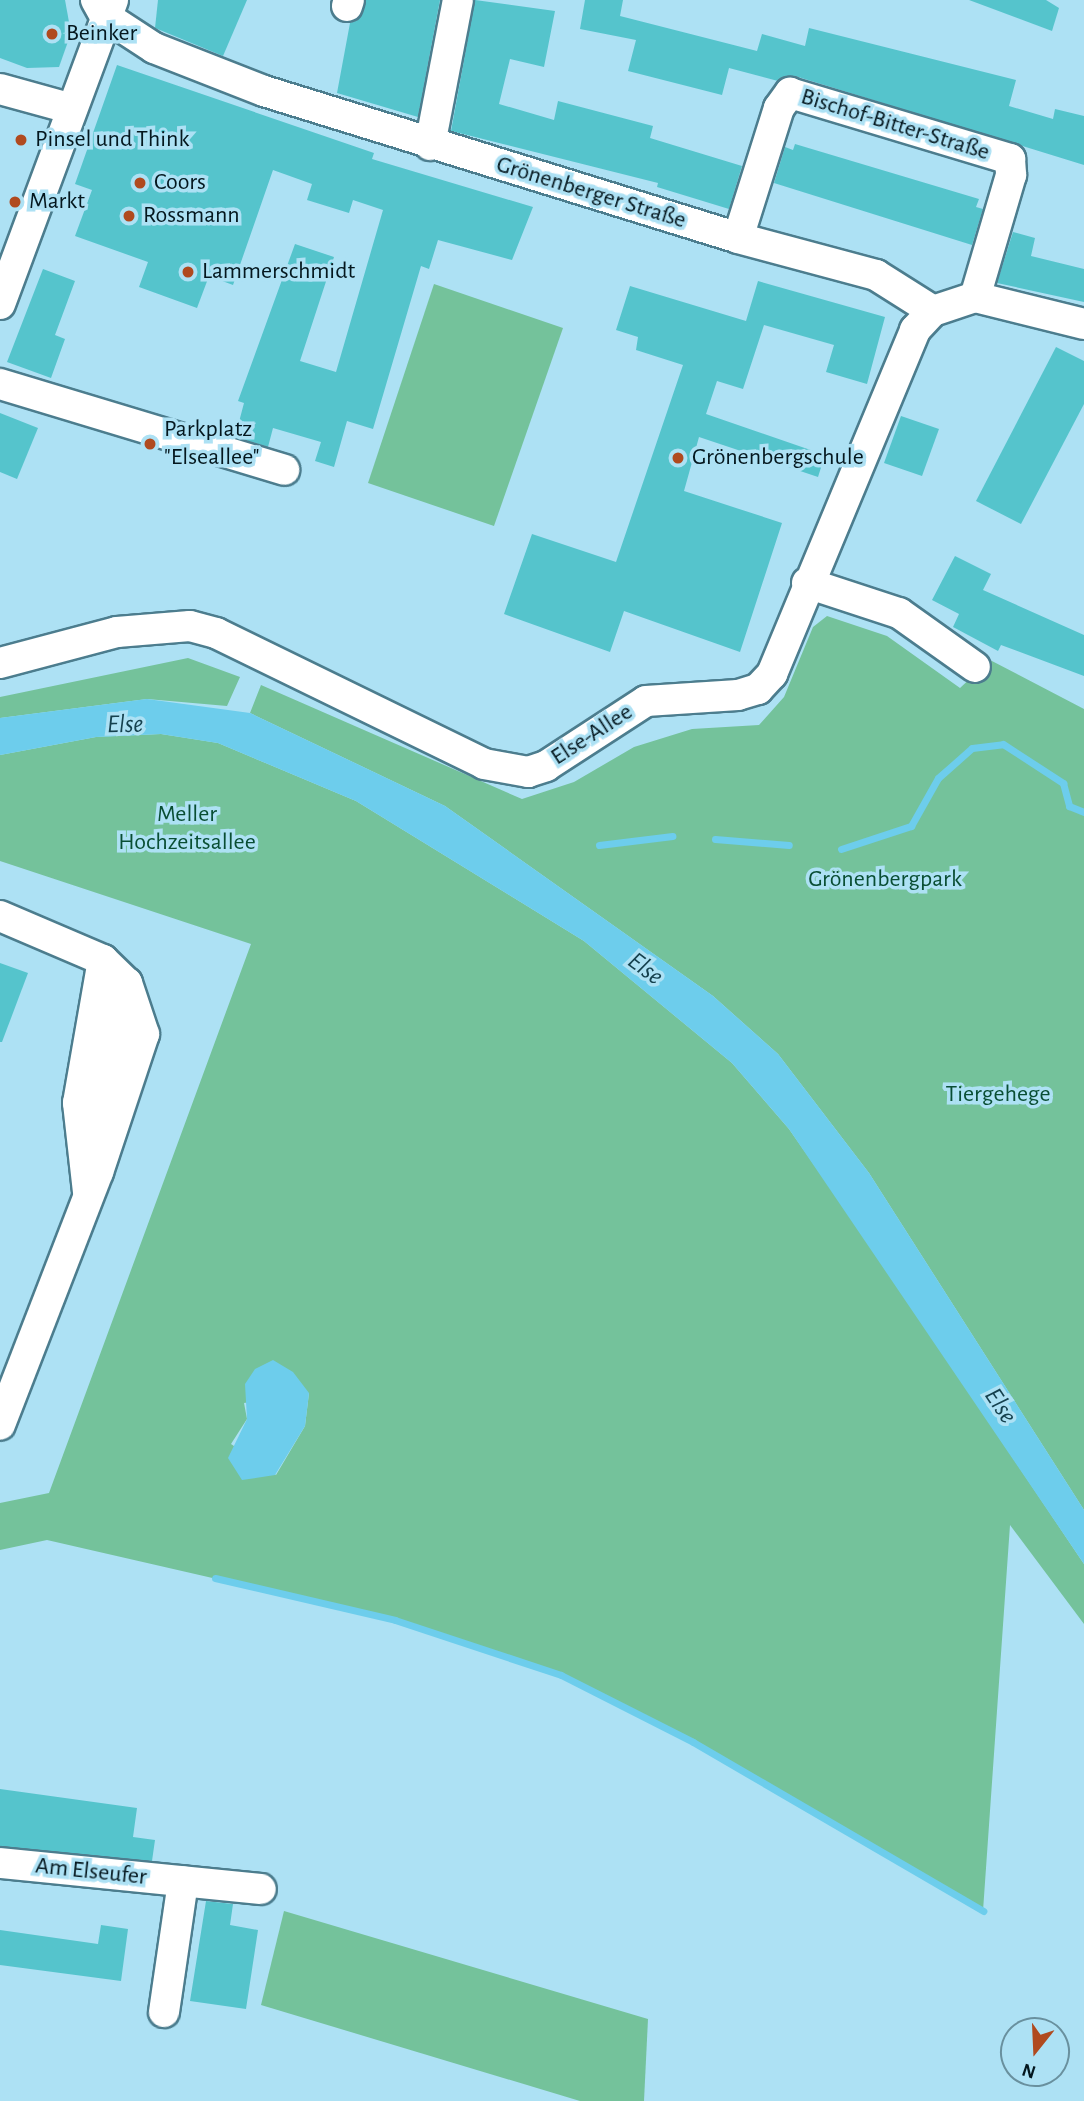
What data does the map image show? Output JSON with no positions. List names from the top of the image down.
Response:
{
  "streets": {
    "street": [
      "Bischof-Bitter-Straße",
      "Grönenberger Straße",
      "Else-Allee",
      "Am Elseufer"
    ]
  },
  "crossings": [
    ["Bischof-Bitter-Straße", "Grönenberger Straße"],
    ["Grönenberger Straße", "Else-Allee"]
  ],
  "water": ["Else"],
  "parks": ["Meller Hochzeitsallee", "Grönenbergpark", "Tiergehege"],
  "places": [
    "Beinker",
    "Pinsel und Think",
    "Coors",
    "Markt",
    "Rossmann",
    "Lammerschmidt",
    "Parkplatz \"Elseallee\"",
    "Grönenbergschule"
  ],
  "north": "bottom"
}
